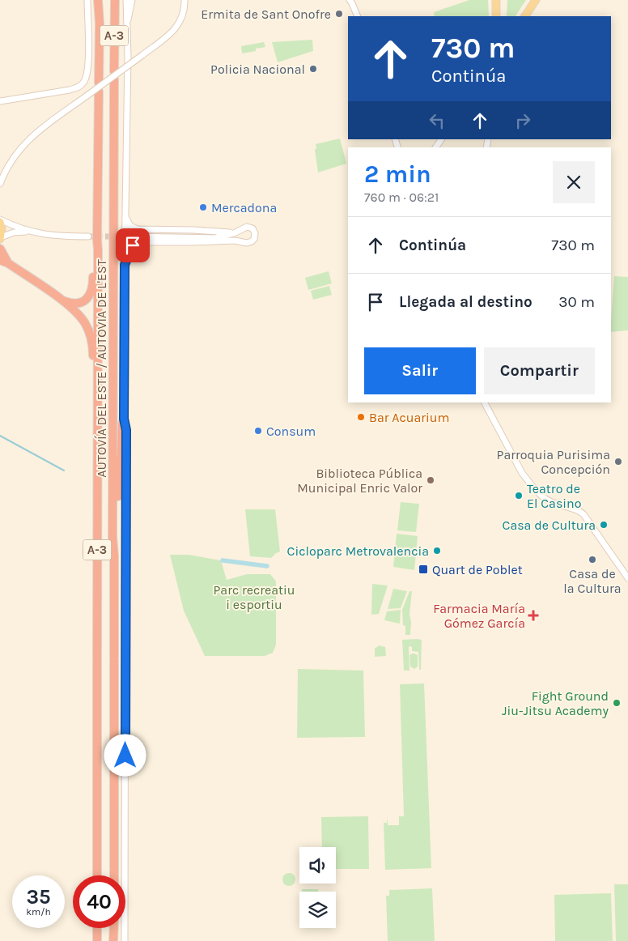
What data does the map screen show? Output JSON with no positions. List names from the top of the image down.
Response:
{
  "streets": {
    "highway": ["A-3", "AUTOVÍA DEL ESTE / AUTOVIA DE L'EST"]
  },
  "parks": ["Parc recreatiu i esportiu"],
  "places": {
    "other": [
      "Ermita de Sant Onofre",
      "Policia Nacional",
      "Mercadona",
      "Bar Acuarium",
      "Consum",
      "Parroquia Purisima Concepción",
      "Biblioteca Pública Municipal Enric Valor",
      "Teatro de El Casino",
      "Casa de Cultura",
      "Cicloparc Metrovalencia",
      "Casa de la Cultura",
      "Fight Ground Jiu-Jitsu Academy"
    ],
    "transit": ["Quart de Poblet"],
    "health": ["Farmacia María Gómez García"]
  },
  "page": {
    "turn": ["730 m", "Continúa"],
    "heading": ["2 min", "760 m · 06:21"],
    "list": [
      {
        "name": "Continúa",
        "value": "730 m"
      },
      {
        "name": "Llegada al destino",
        "value": "30 m"
      }
    ],
    "buttons": ["Salir", "Compartir"],
    "speed": "35 km/h",
    "limit": "40"
  }
}
